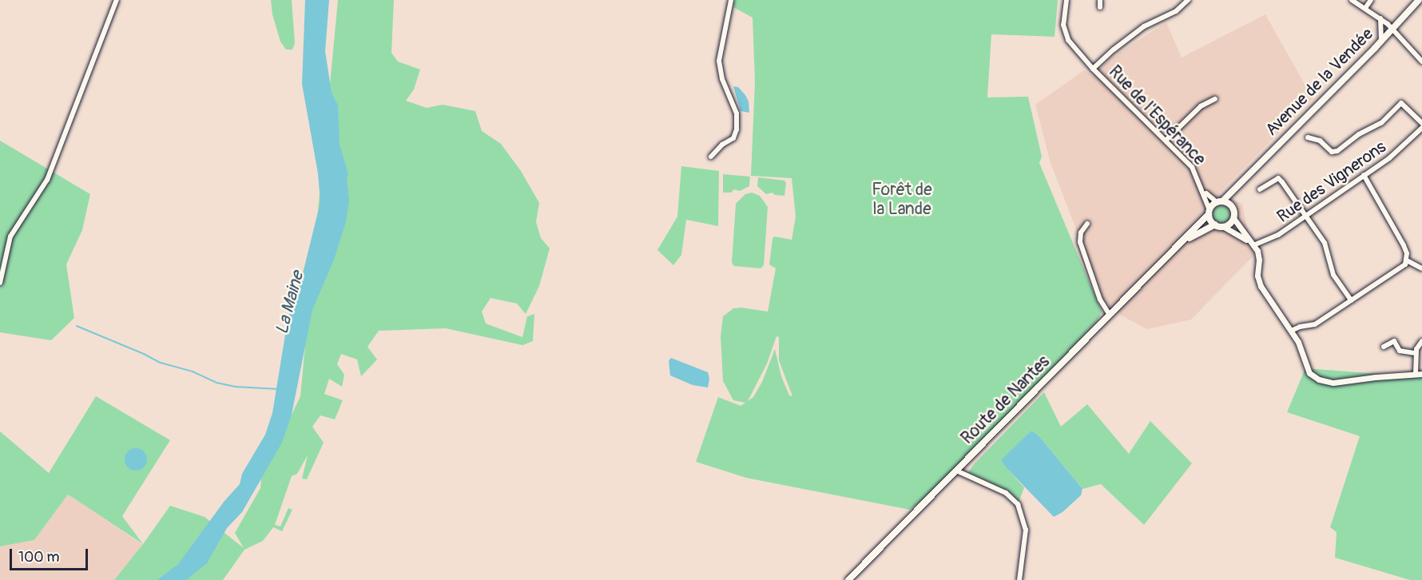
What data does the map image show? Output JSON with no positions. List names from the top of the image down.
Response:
{
  "streets": {
    "main road": ["Avenue de la Vendée", "Route de Nantes"],
    "street": ["Rue de l'Espérance", "Rue des Vignerons"]
  },
  "crossings": [
    ["Avenue de la Vendée", "Rue de l'Espérance"],
    ["Avenue de la Vendée", "Route de Nantes"],
    ["Rue de l'Espérance", "Route de Nantes"]
  ],
  "water": ["La Maine"],
  "parks": ["Forêt de la Lande"],
  "scale_bar": "100 m"
}
